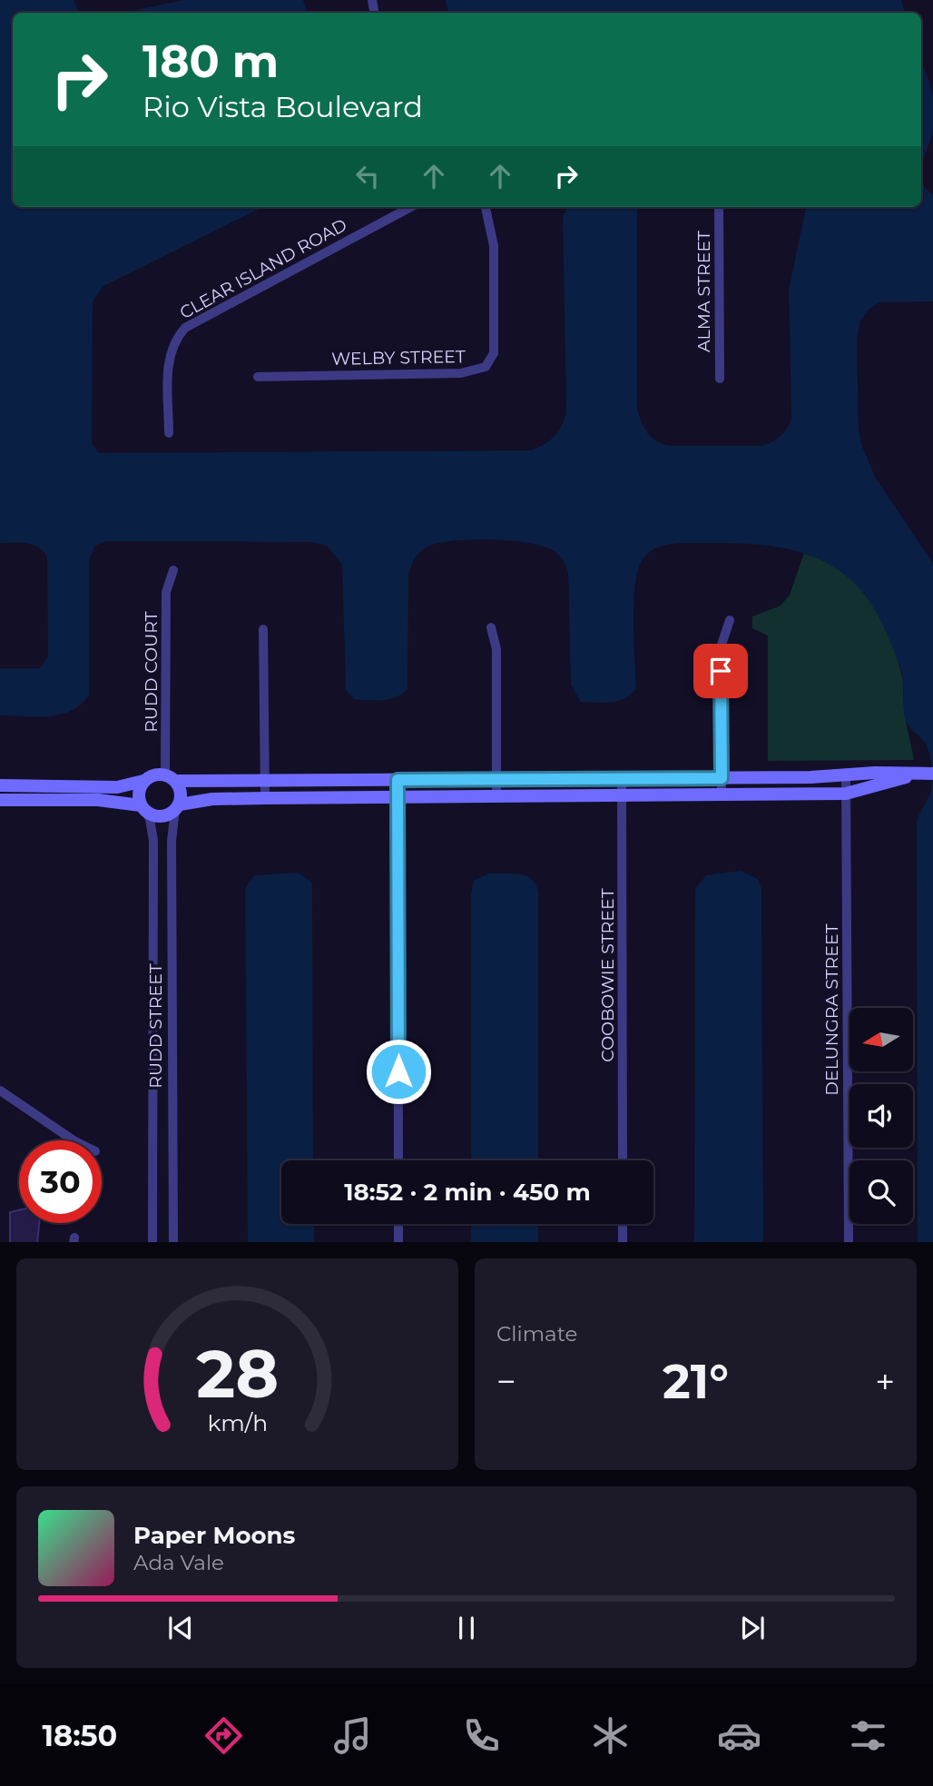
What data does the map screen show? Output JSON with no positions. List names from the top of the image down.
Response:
{
  "streets": {
    "street": [
      "CLEAR ISLAND ROAD",
      "ALMA STREET",
      "WELBY STREET",
      "RUDD COURT",
      "COOBOWIE STREET",
      "DELUNGRA STREET",
      "RUDD STREET"
    ]
  },
  "crossings": [
    ["RUDD COURT", "RUDD STREET"]
  ],
  "north": "left",
  "page": {
    "turn": ["180 m", "Rio Vista Boulevard"],
    "limit": "30",
    "trip": "18:52 · 2 min · 450 m",
    "tile": "Climate",
    "heat": ["−", "21°", "+"],
    "song": ["Paper Moons", "Ada Vale"],
    "tabs": "18:50",
    "gauge": ["28", "km/h"]
  }
}
